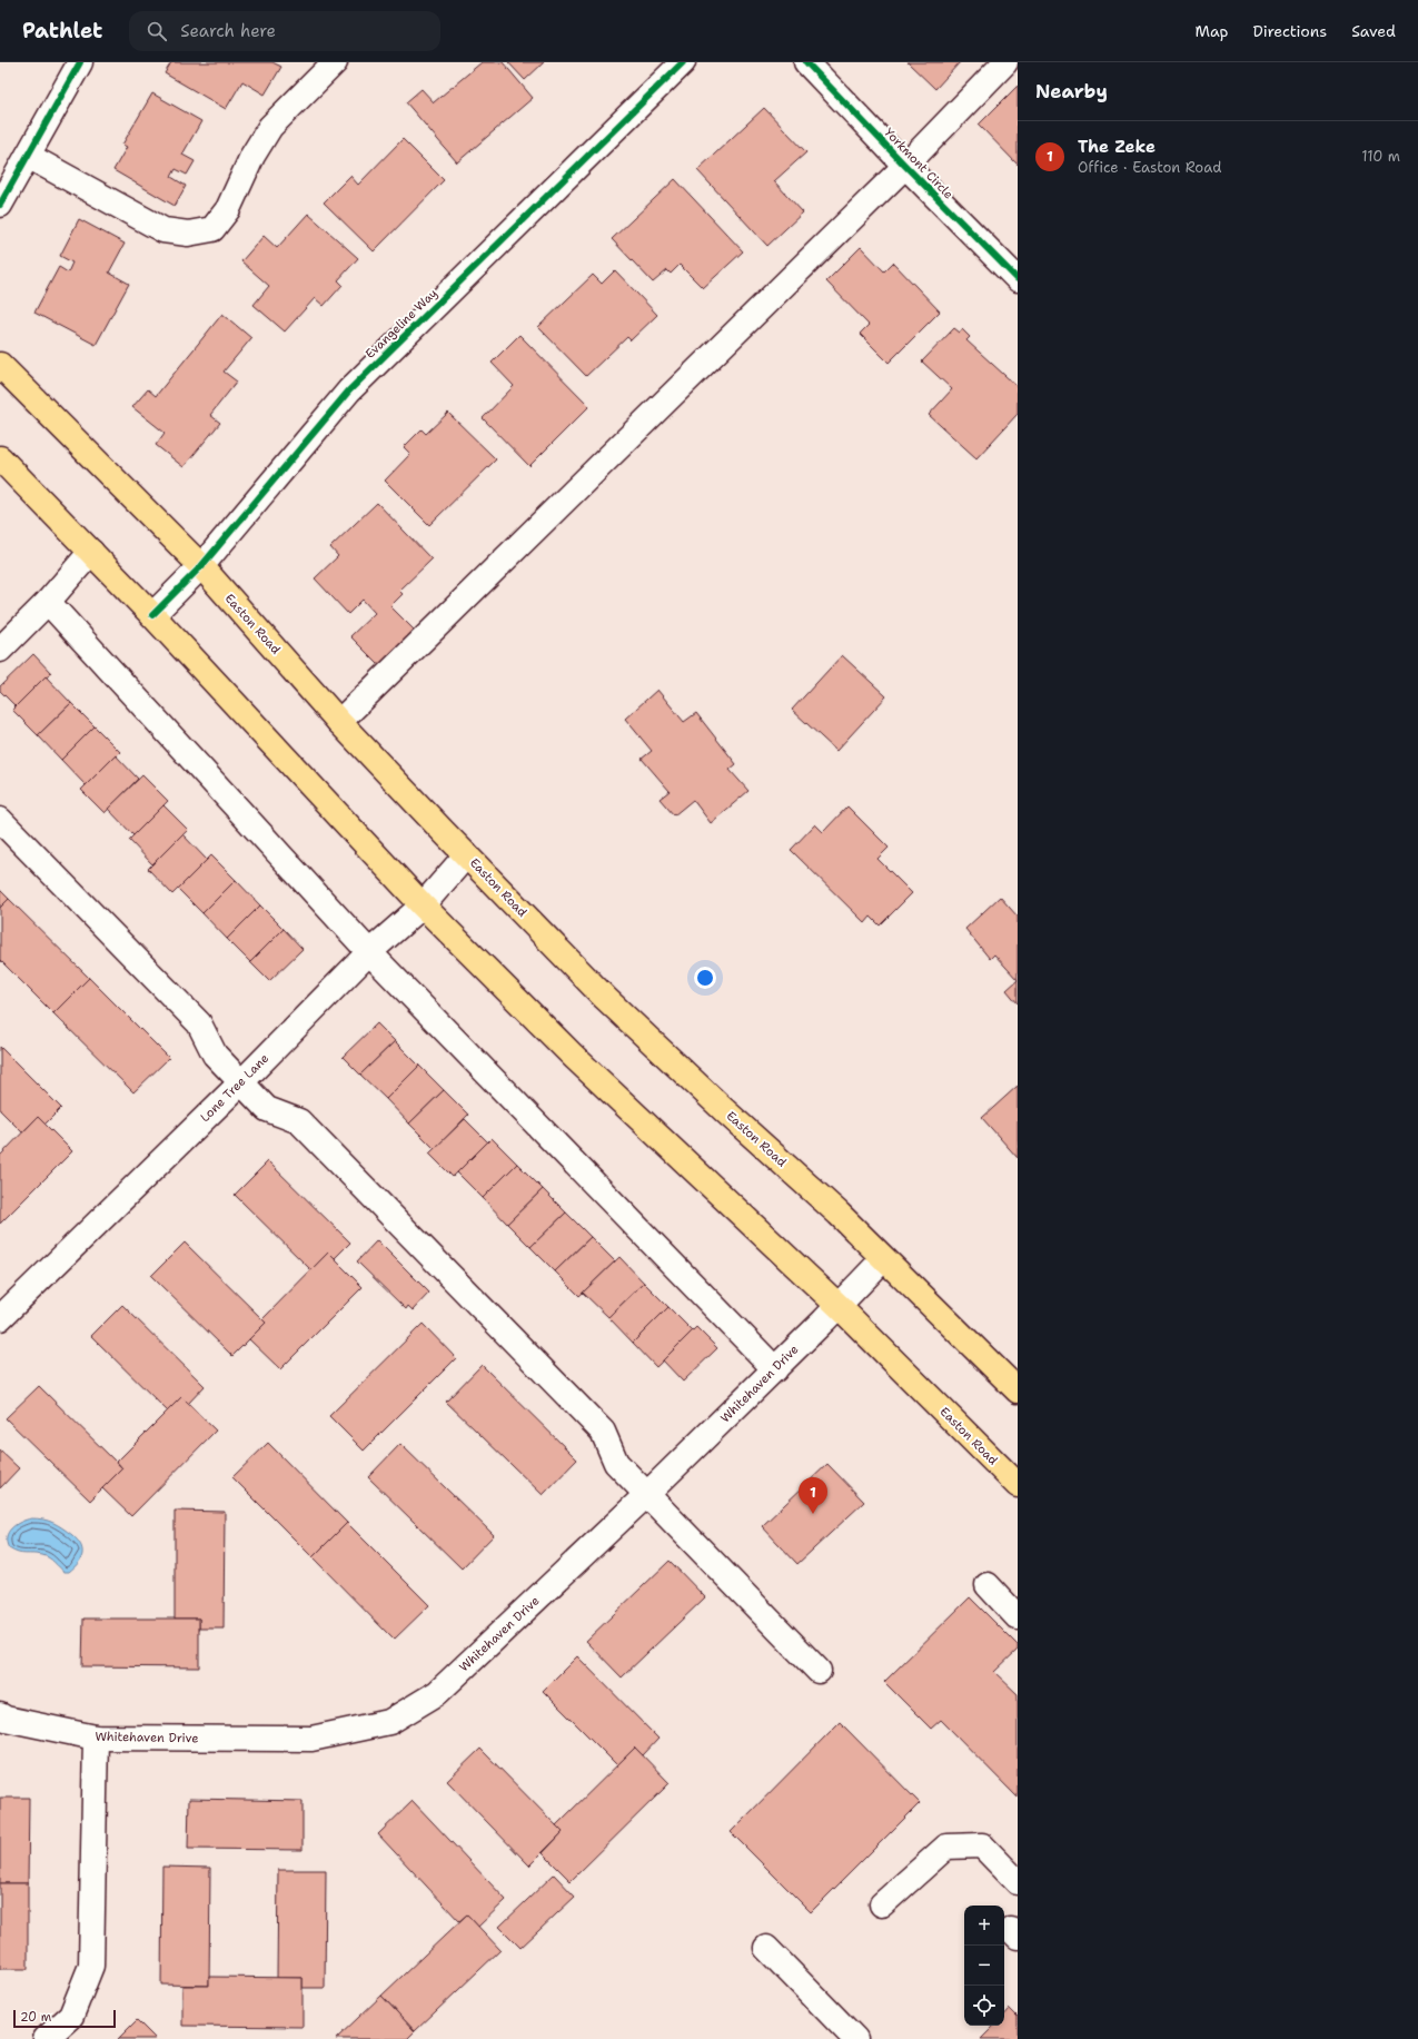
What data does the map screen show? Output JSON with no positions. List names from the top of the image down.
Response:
{
  "streets": {
    "main road": ["Easton Road"],
    "street": [
      "Yorkmont Circle",
      "Evangeline Way",
      "Lone Tree Lane",
      "Whitehaven Drive"
    ]
  },
  "crossings": [
    ["Evangeline Way", "Easton Road"],
    ["Easton Road", "Lone Tree Lane"],
    ["Easton Road", "Whitehaven Drive"]
  ],
  "scale_bar": "20 m",
  "page": {
    "header": "Pathlet",
    "search": "Search here",
    "nav": ["Map", "Directions", "Saved"],
    "heading": "Nearby",
    "list": [
      {
        "mark": "1",
        "name": "The Zeke",
        "note": "Office · Easton Road",
        "value": "110 m"
      }
    ],
    "pins": "1",
    "map_buttons": ["+", "−"],
    "scale": "20 m"
  }
}
